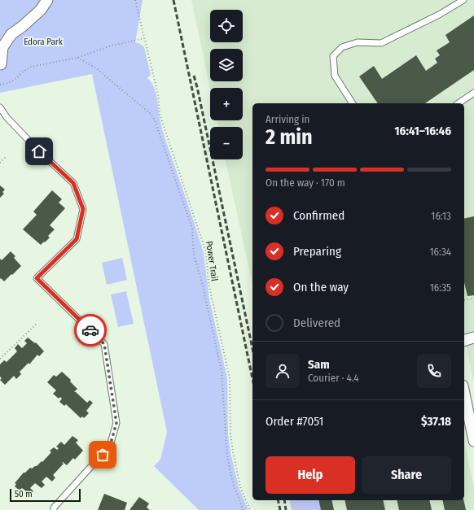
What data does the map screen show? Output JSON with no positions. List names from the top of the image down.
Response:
{
  "streets": {
    "path": ["Power Trail"]
  },
  "parks": ["Edora Park"],
  "scale_bar": "50 m",
  "page": {
    "map_buttons": ["+", "−"],
    "heading": ["2 min", "Arriving in", "16:41–16:46"],
    "panel": [
      "Sam",
      "Courier · 4.4",
      "Order #7051",
      "$37.18"
    ],
    "bar": "On the way · 170 m",
    "list": [
      ["Confirmed", "16:13"],
      ["Preparing", "16:34"],
      ["On the way", "16:35"],
      "Delivered"
    ],
    "buttons": ["Help", "Share"],
    "scale": "50 m"
  }
}
